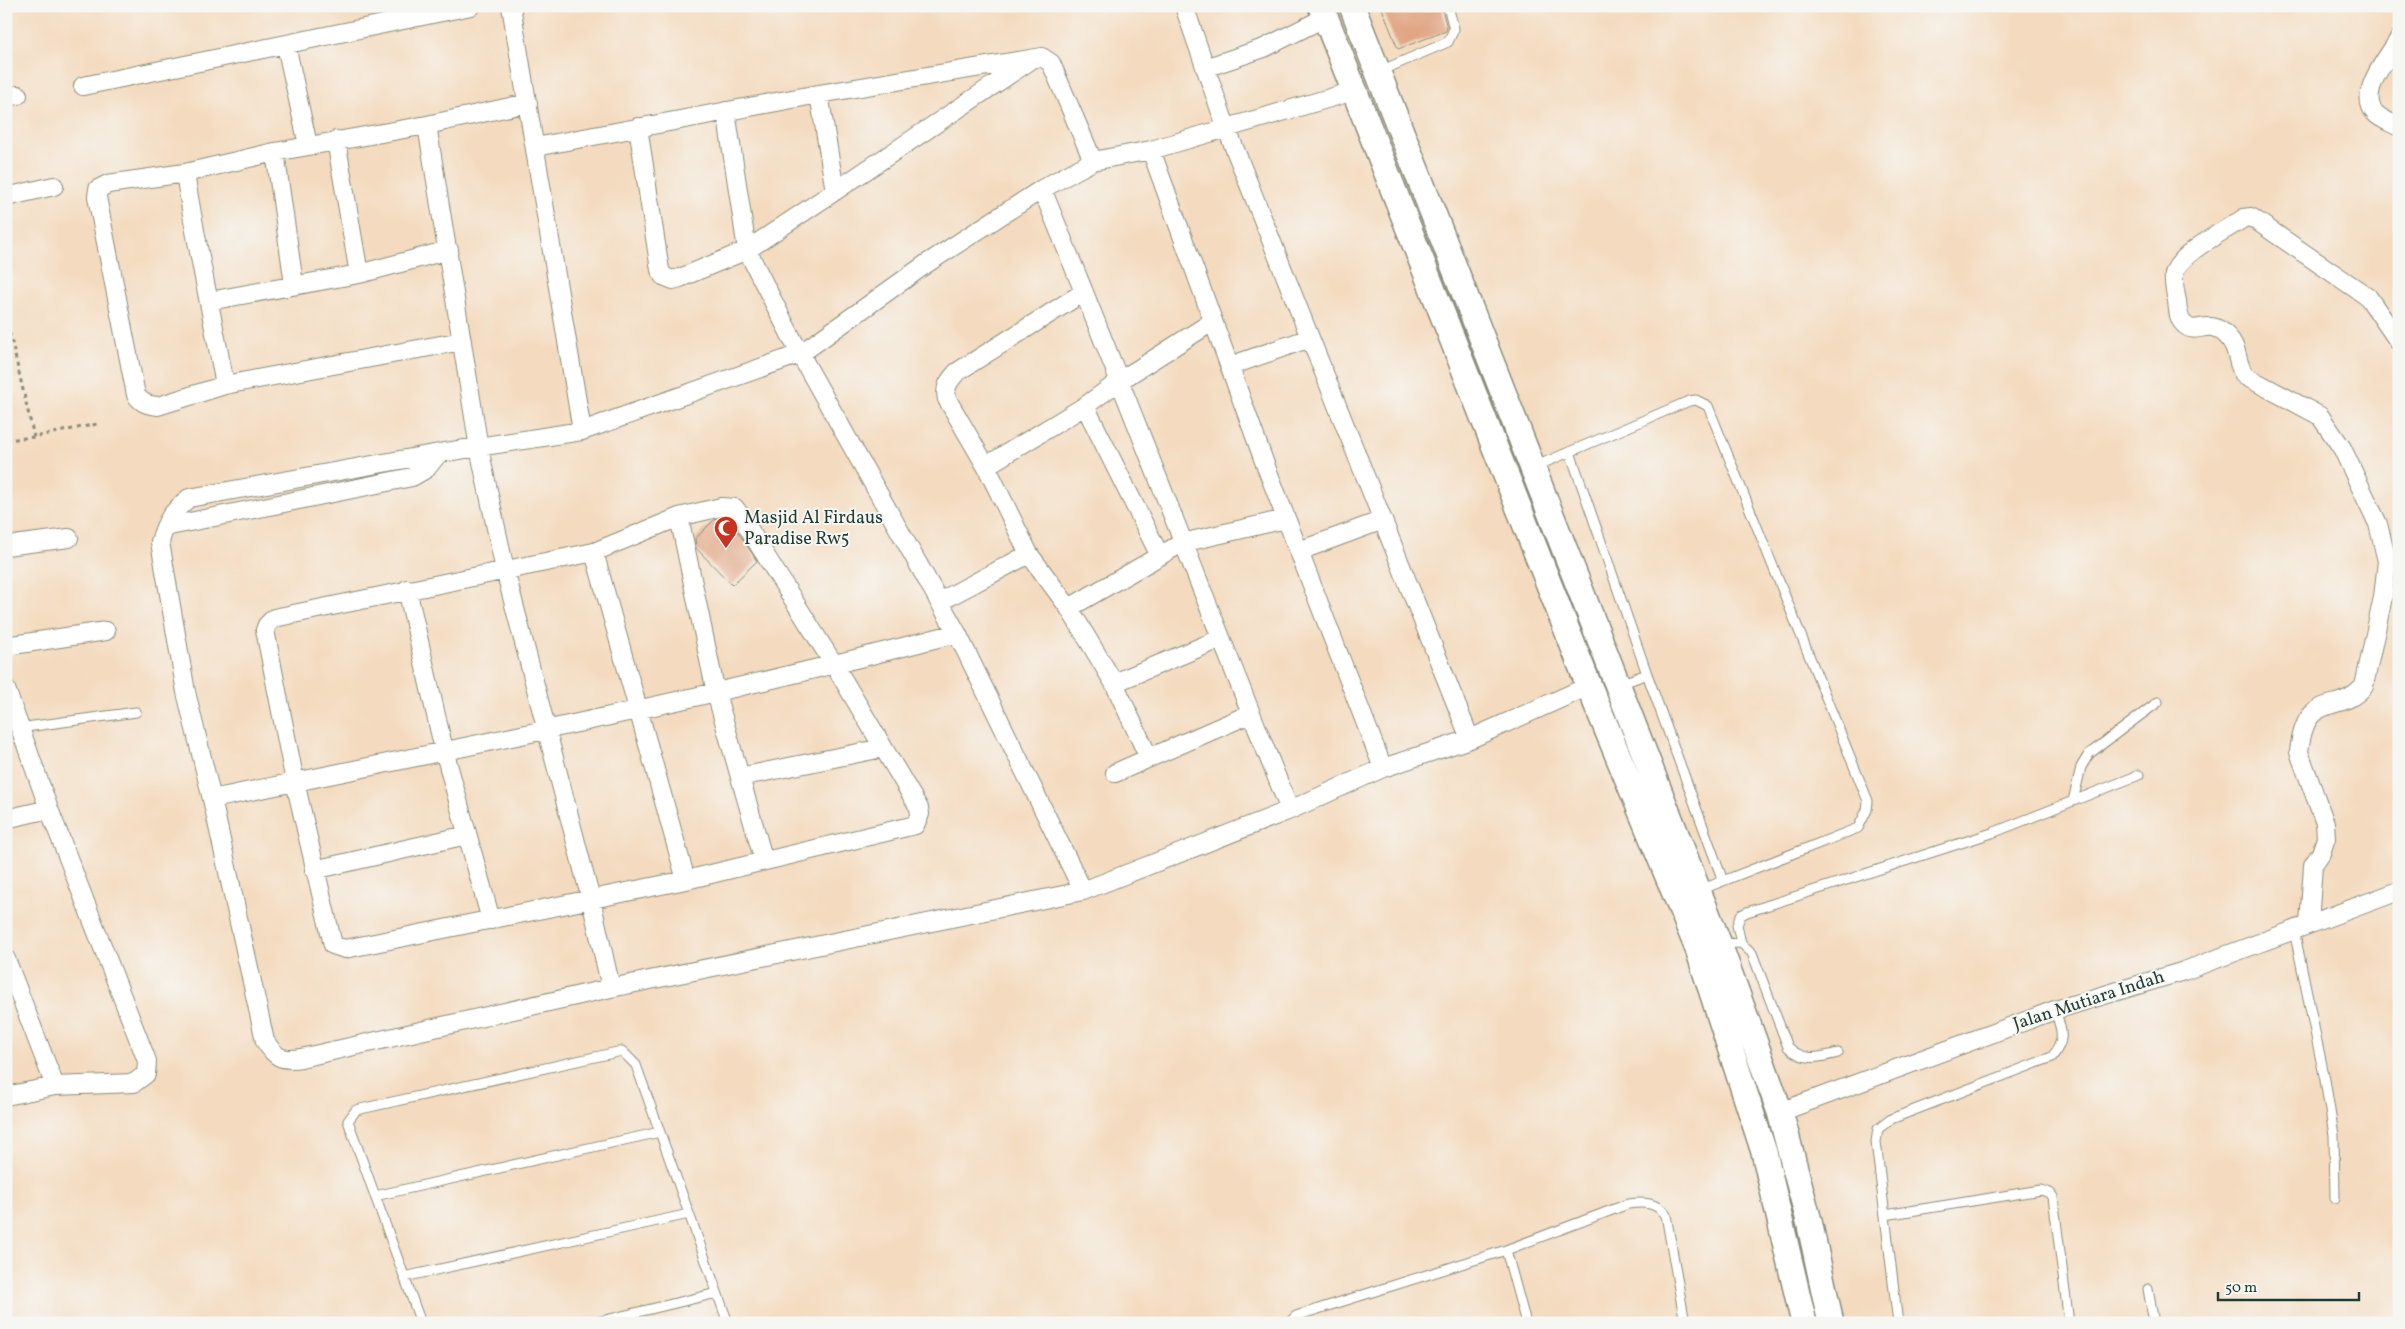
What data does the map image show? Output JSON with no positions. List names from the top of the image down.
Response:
{
  "streets": {
    "street": ["Jalan Mutiara Indah"]
  },
  "places": {
    "mosque": ["Masjid Al Firdaus Paradise Rw5"]
  },
  "scale_bar": "50 m"
}
